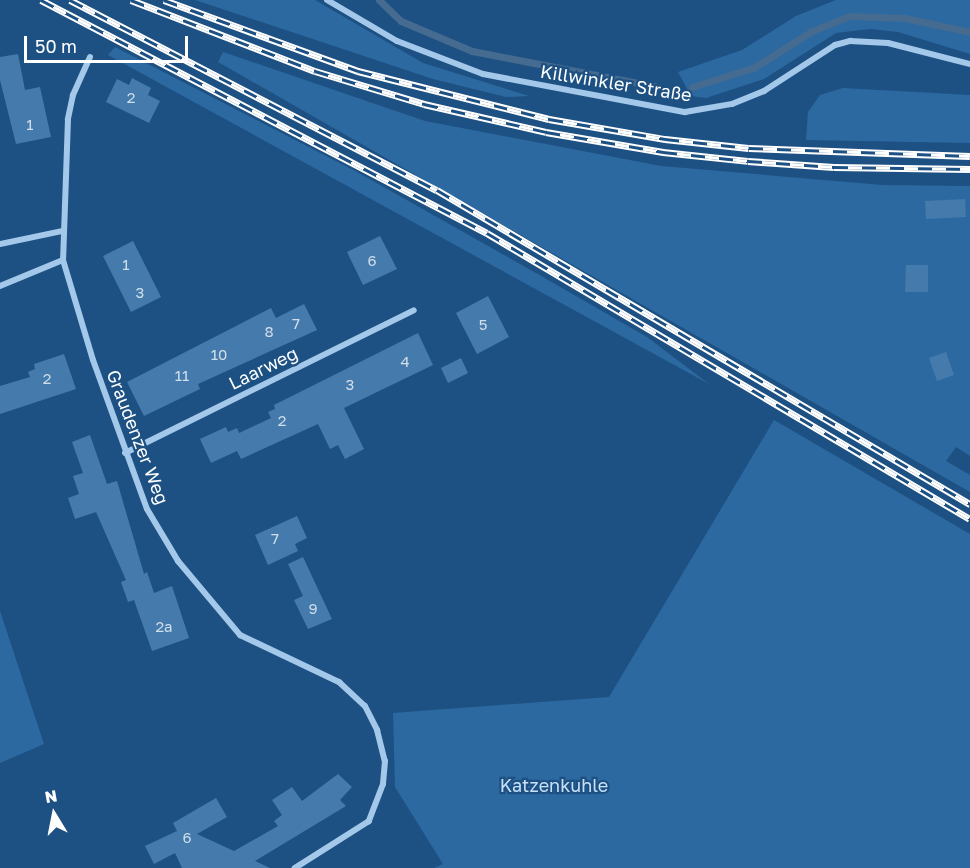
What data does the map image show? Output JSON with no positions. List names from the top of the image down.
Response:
{
  "streets": {
    "street": ["Killwinkler Straße", "Laarweg", "Graudenzer Weg"]
  },
  "crossings": [
    ["Laarweg", "Graudenzer Weg"]
  ],
  "parks": ["Katzenkuhle"],
  "house_numbers": [
    "2",
    "1",
    "6",
    "1",
    "3",
    "7",
    "5",
    "8",
    "10",
    "4",
    "11",
    "2",
    "3",
    "2",
    "7",
    "9",
    "2a",
    "6"
  ],
  "scale_bar": "50 m",
  "north": "top"
}
